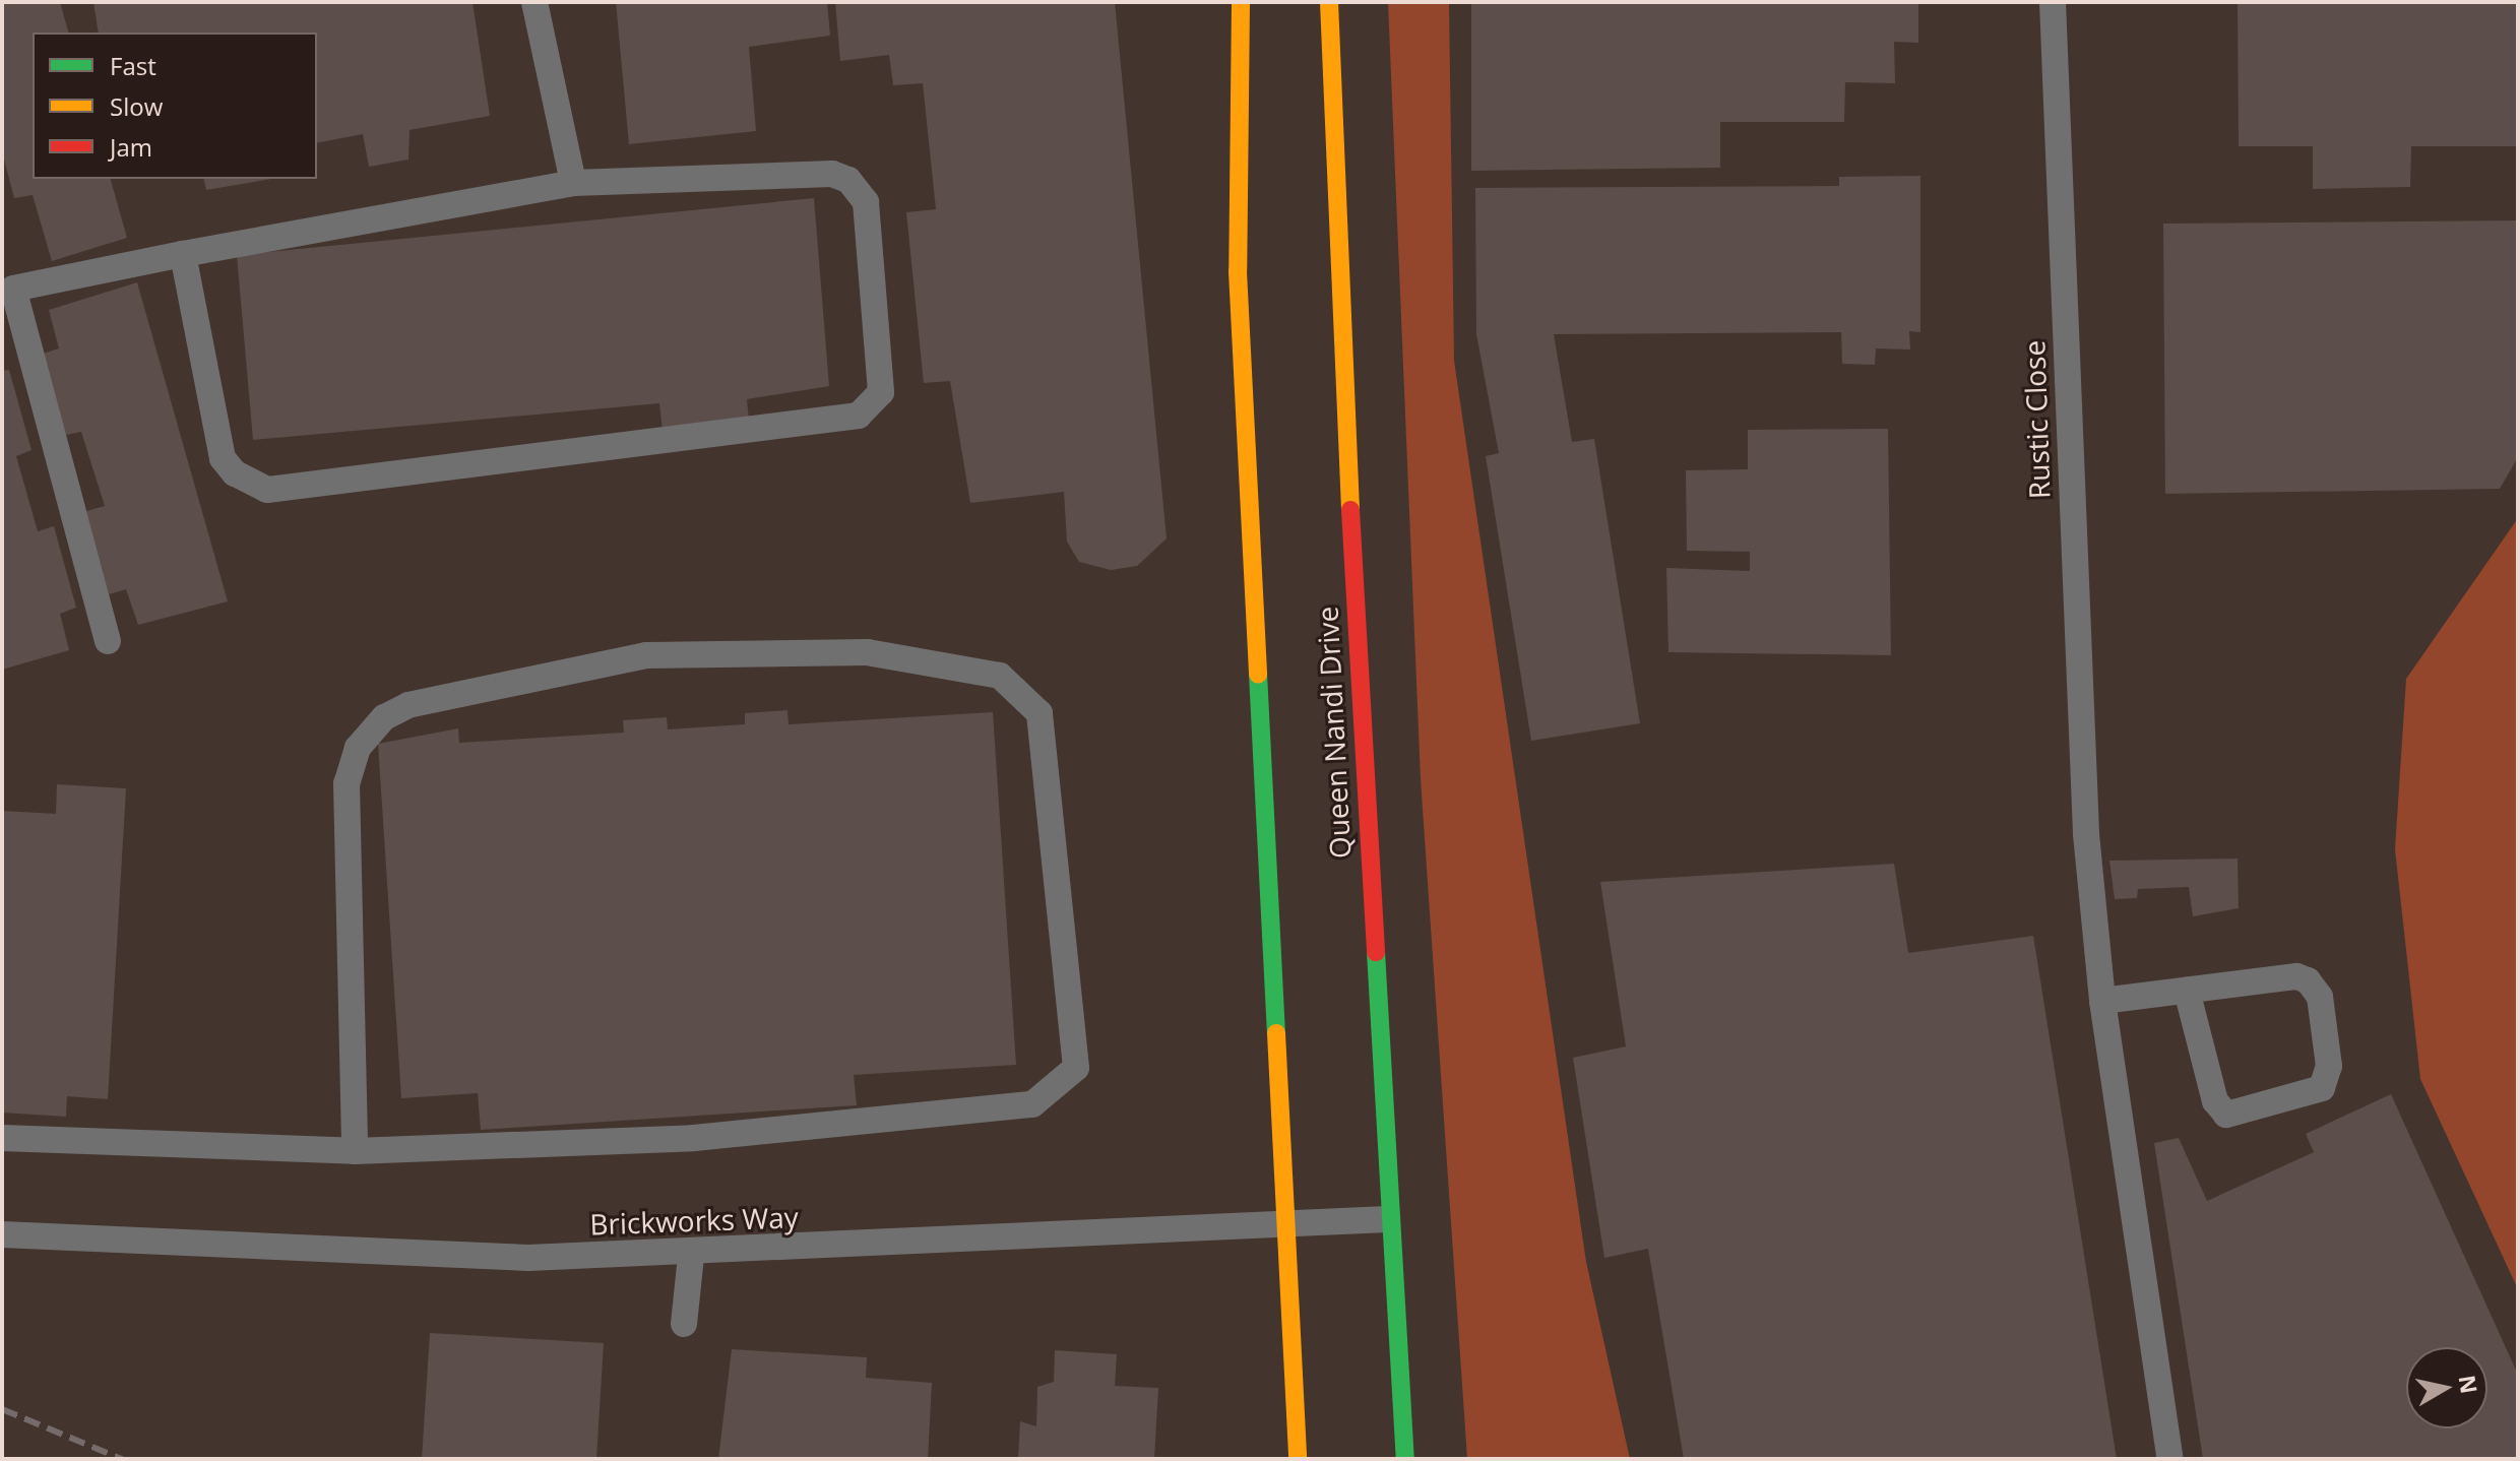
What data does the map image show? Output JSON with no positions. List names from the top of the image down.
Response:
{
  "streets": {
    "main road": ["Queen Nandi Drive"],
    "lane": ["Rustic Close", "Brickworks Way"]
  },
  "crossings": [
    ["Queen Nandi Drive", "Brickworks Way"]
  ],
  "legend": ["Fast", "Slow", "Jam"],
  "north": "right"
}
